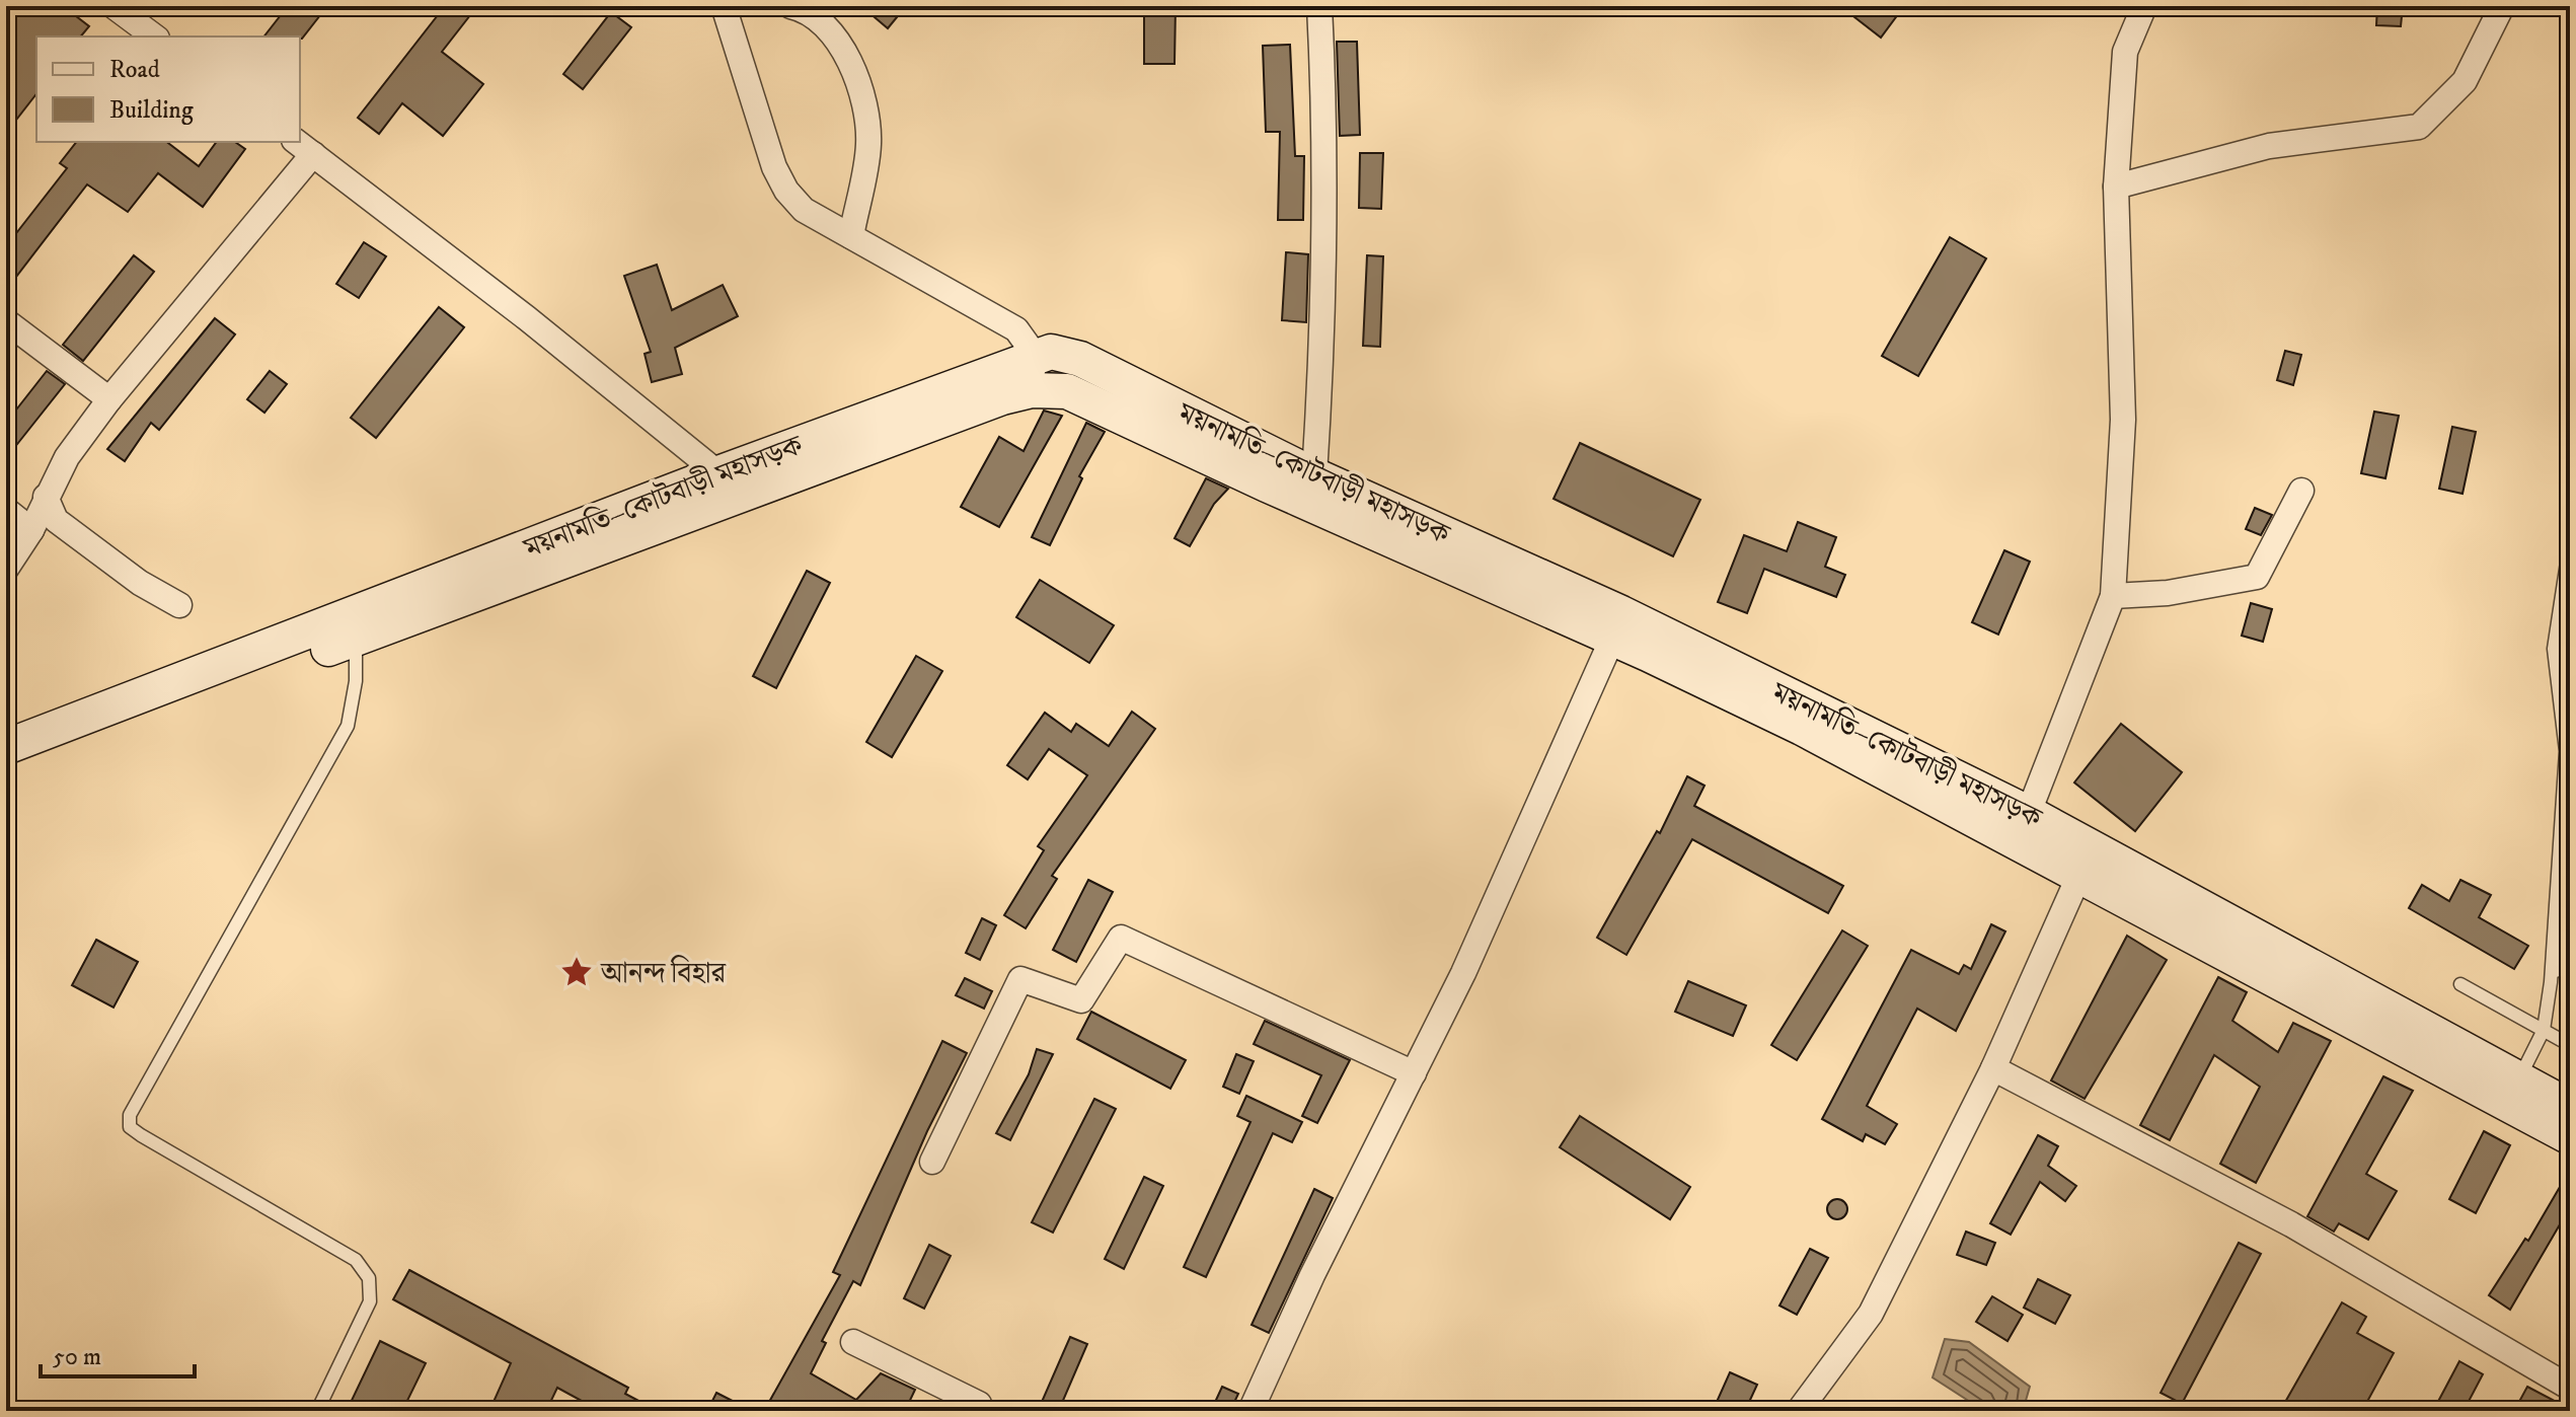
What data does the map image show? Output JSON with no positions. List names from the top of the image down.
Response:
{
  "streets": {
    "main road": ["ময়নামতি–কোটবাড়ী মহাসড়ক"]
  },
  "places": {
    "place": ["আনন্দ বিহার"]
  },
  "legend": ["Road", "Building"],
  "scale_bar": "50 m"
}
